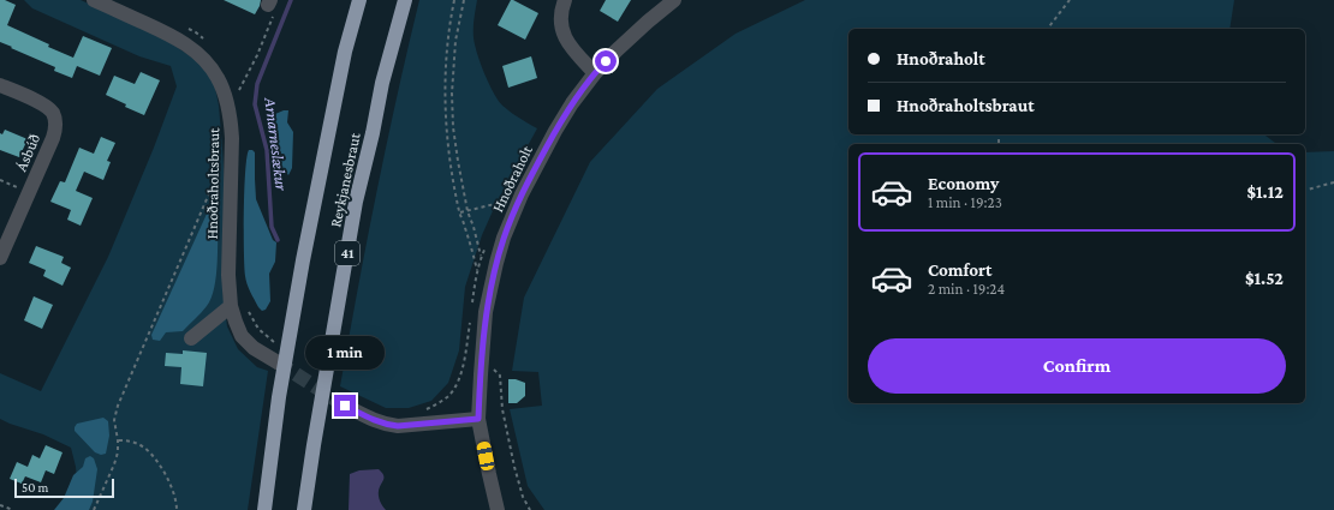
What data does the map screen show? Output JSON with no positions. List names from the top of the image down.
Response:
{
  "streets": {
    "highway": ["Reykjanesbraut", "41"],
    "street": ["Ásbúð", "Hnoðraholt", "Hnoðraholtsbraut"]
  },
  "water": ["Arnarneslækur"],
  "scale_bar": "50 m",
  "page": {
    "banner": ["Hnoðraholt", "Hnoðraholtsbraut"],
    "list": [
      {
        "name": "Economy",
        "note": "1 min · 19:23",
        "value": "$1.12"
      },
      {
        "name": "Comfort",
        "note": "2 min · 19:24",
        "value": "$1.52"
      }
    ],
    "buttons": "Confirm",
    "bubble": "1 min",
    "scale": "50 m"
  }
}
